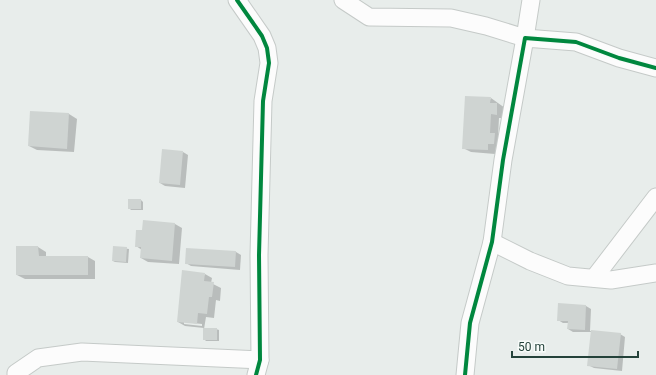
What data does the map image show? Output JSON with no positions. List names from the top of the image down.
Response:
{
  "scale_bar": "50 m"
}
